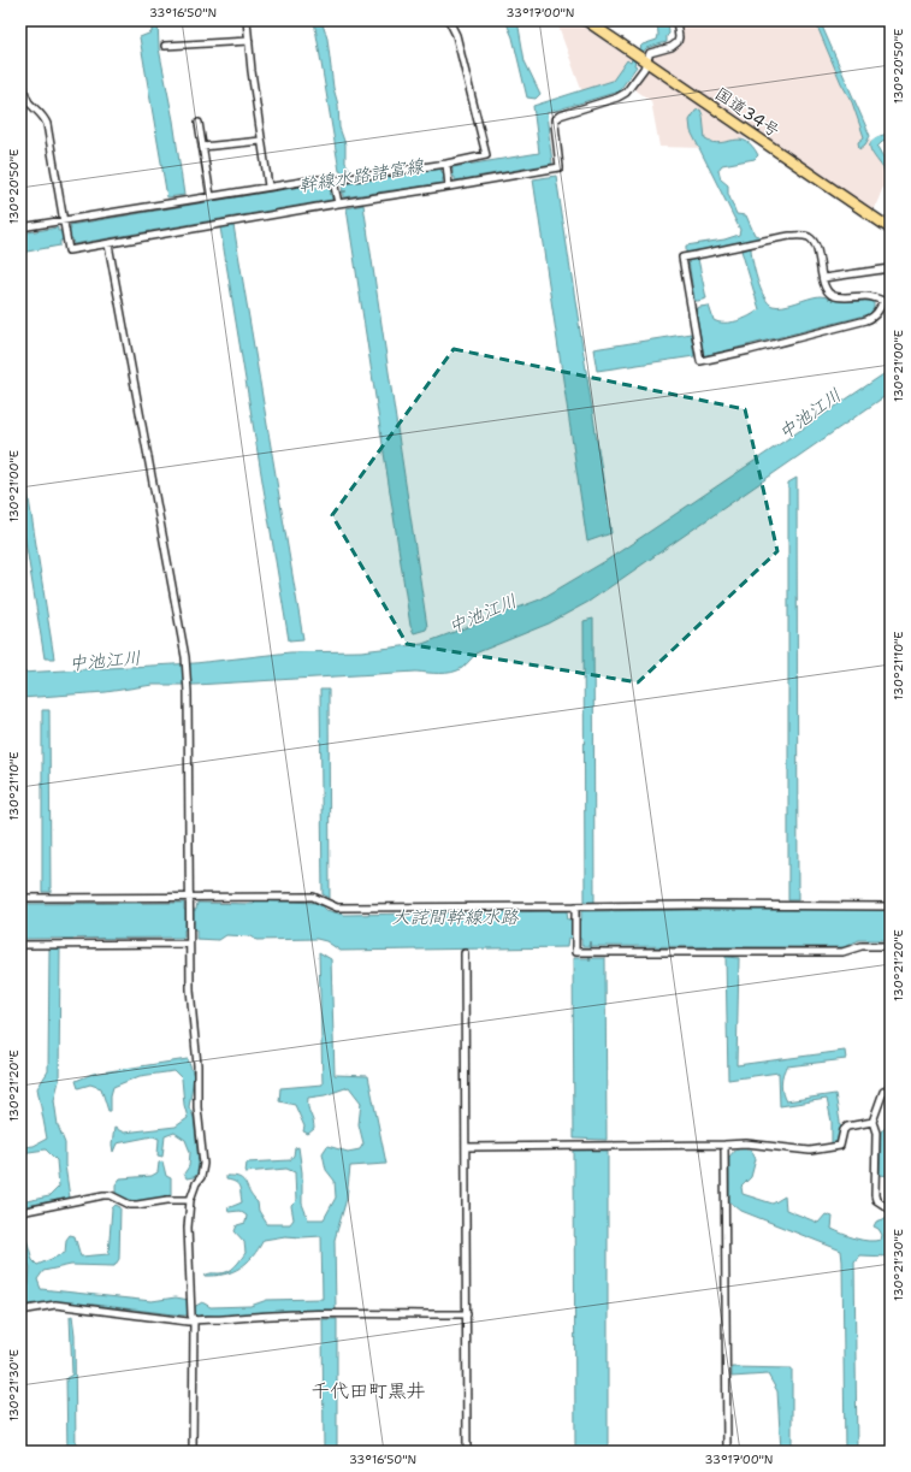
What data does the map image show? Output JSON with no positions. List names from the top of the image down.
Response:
{
  "streets": {
    "highway": ["国道34号"]
  },
  "districts": ["千代田町黒井"],
  "water": ["幹線水路諸富線", "中池江川", "大詫間幹線水路"],
  "coordinates": [
    "33°16'50\"N",
    "33°17'00\"N",
    "130°20'50\"E",
    "130°21'00\"E",
    "130°21'10\"E",
    "130°21'20\"E",
    "130°21'30\"E"
  ]
}
